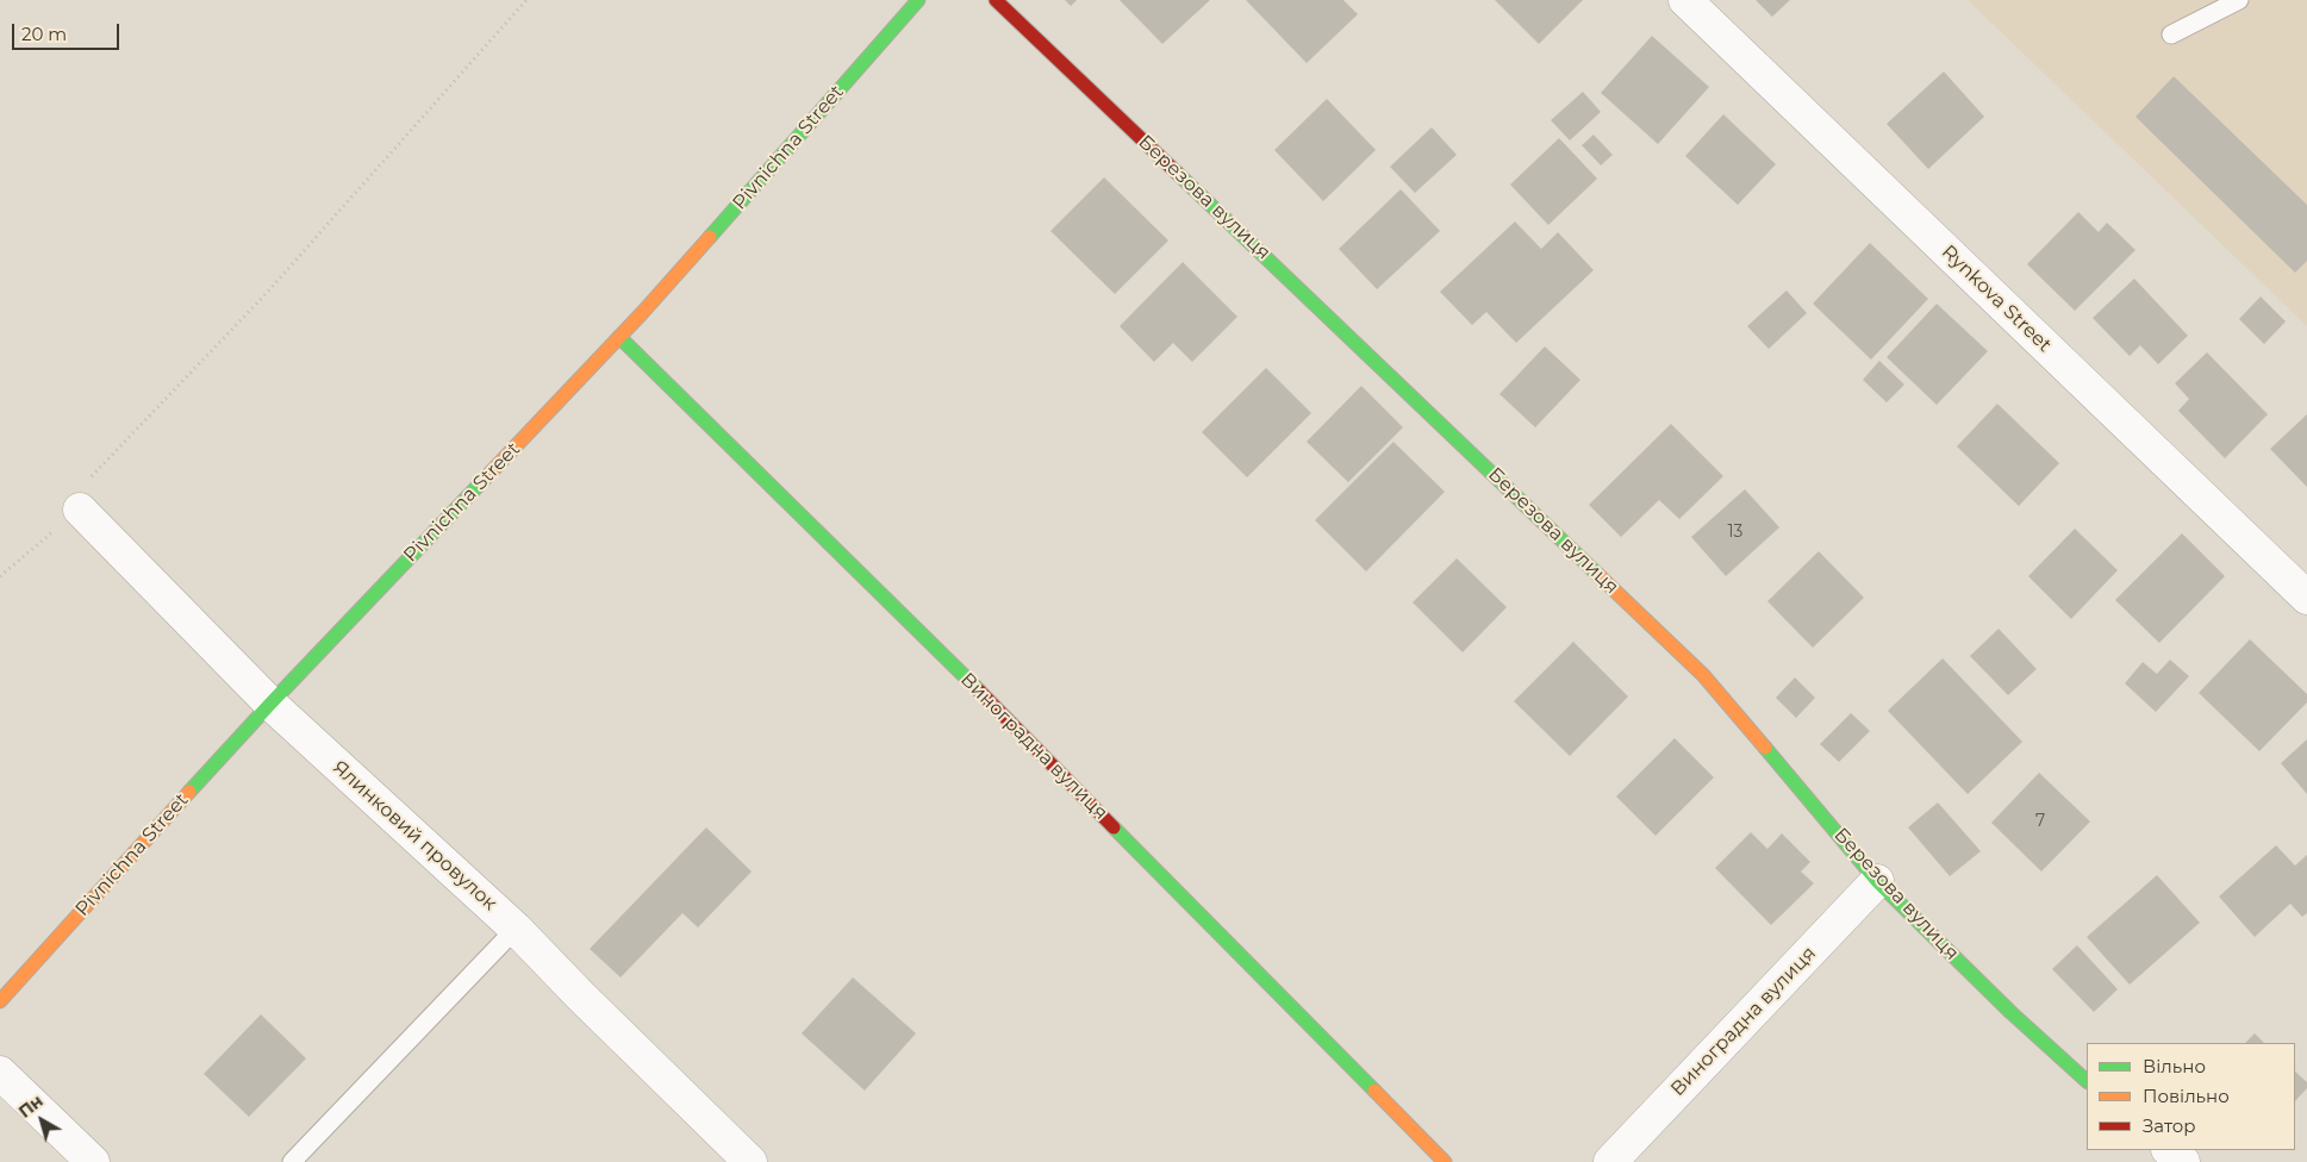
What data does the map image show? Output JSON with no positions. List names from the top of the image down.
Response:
{
  "streets": {
    "street": [
      "Pivnichna Street",
      "Березова вулиця",
      "Rynkova Street",
      "Виноградна вулиця",
      "Ялинковий провулок"
    ]
  },
  "crossings": [
    ["Pivnichna Street", "Виноградна вулиця"],
    ["Pivnichna Street", "Ялинковий провулок"],
    ["Березова вулиця", "Виноградна вулиця"]
  ],
  "house_numbers": ["13", "7"],
  "legend": ["Вільно", "Повільно", "Затор"],
  "scale_bar": "20 m",
  "north": "top left"
}
